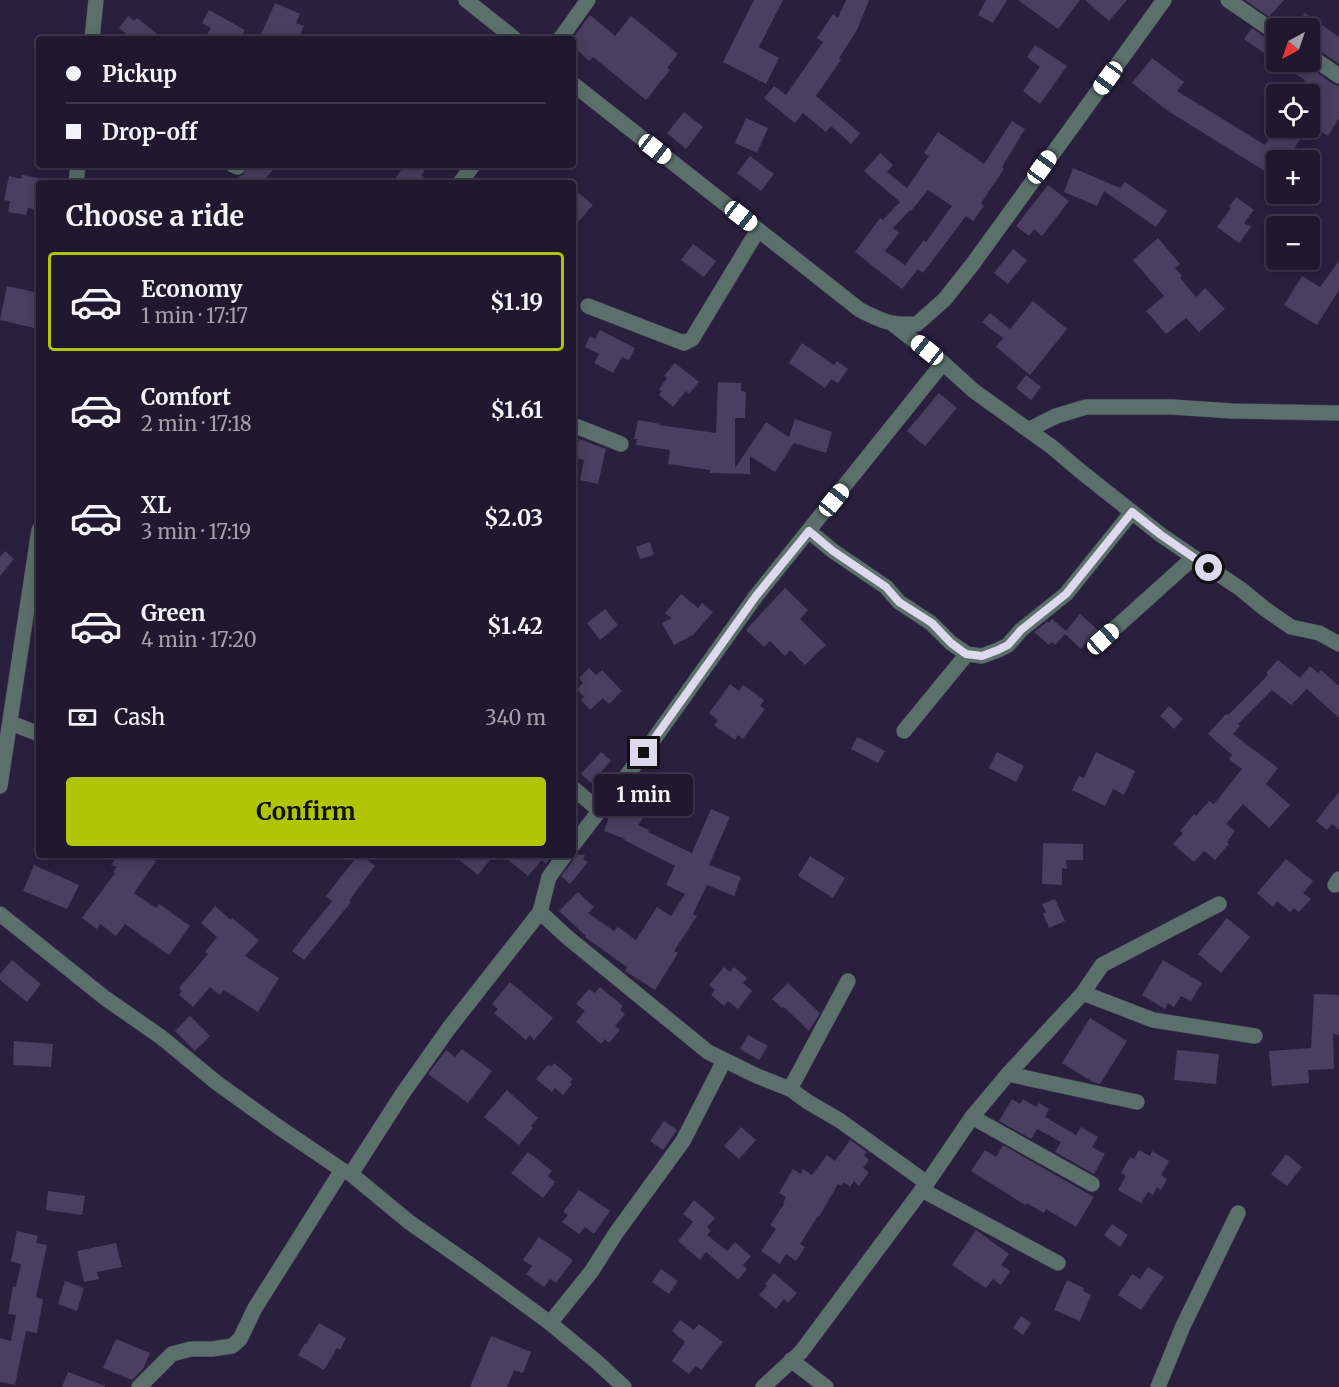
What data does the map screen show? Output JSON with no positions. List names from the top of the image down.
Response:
{
  "north": "bottom left",
  "page": {
    "map_buttons": ["+", "−"],
    "banner": ["Pickup", "Drop-off"],
    "heading": "Choose a ride",
    "list": [
      {
        "name": "Economy",
        "note": "1 min · 17:17",
        "value": "$1.19"
      },
      {
        "name": "Comfort",
        "note": "2 min · 17:18",
        "value": "$1.61"
      },
      {
        "name": "XL",
        "note": "3 min · 17:19",
        "value": "$2.03"
      },
      {
        "name": "Green",
        "note": "4 min · 17:20",
        "value": "$1.42"
      }
    ],
    "pay": ["Cash", "340 m"],
    "buttons": "Confirm",
    "bubble": "1 min"
  }
}
